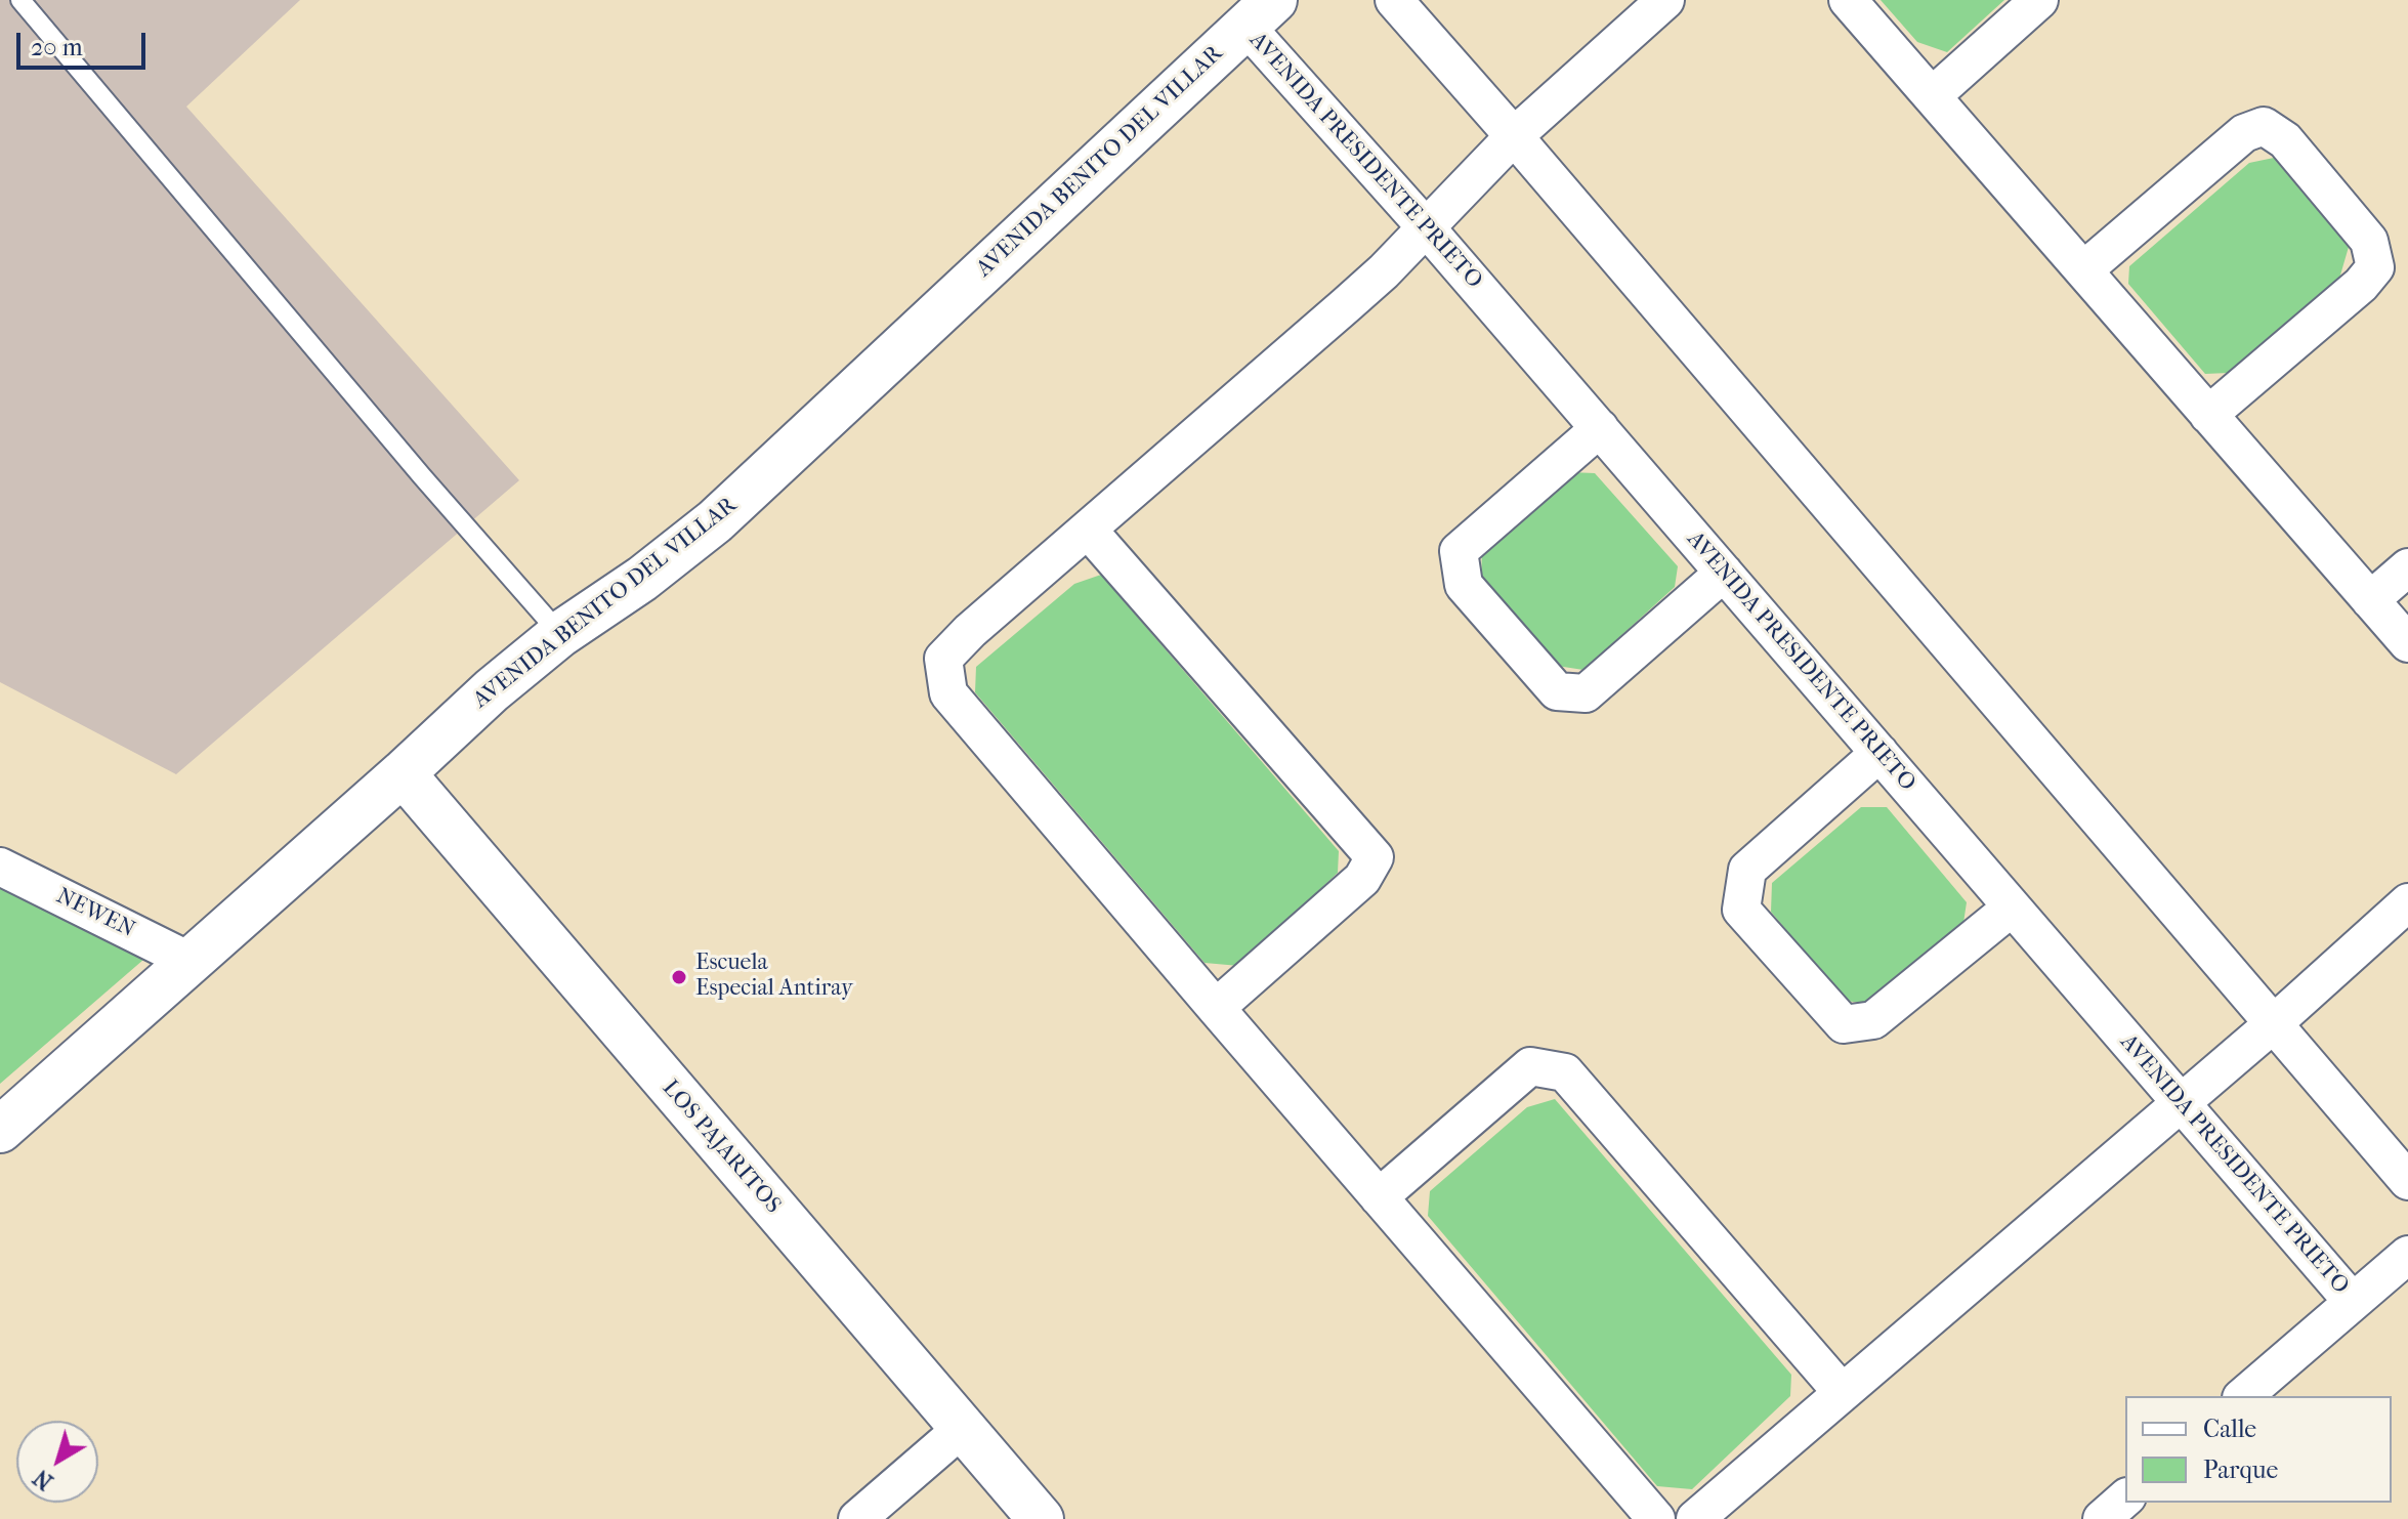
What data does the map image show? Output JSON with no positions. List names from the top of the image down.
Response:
{
  "streets": {
    "street": [
      "AVENIDA PRESIDENTE PRIETO",
      "AVENIDA BENITO DEL VILLAR",
      "NEWEN",
      "LOS PAJARITOS"
    ]
  },
  "crossings": [
    ["AVENIDA PRESIDENTE PRIETO", "AVENIDA BENITO DEL VILLAR"],
    ["AVENIDA BENITO DEL VILLAR", "NEWEN"],
    ["AVENIDA BENITO DEL VILLAR", "LOS PAJARITOS"]
  ],
  "places": ["Escuela Especial Antiray"],
  "legend": ["Calle", "Parque"],
  "scale_bar": "20 m",
  "north": "bottom left"
}
